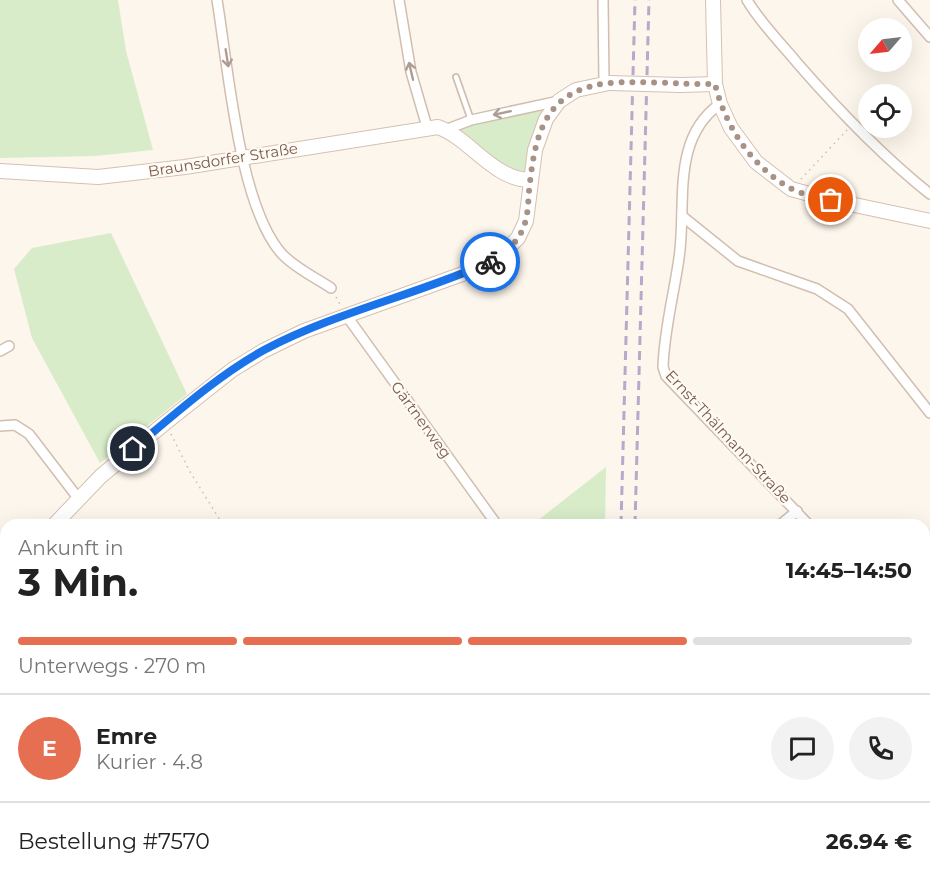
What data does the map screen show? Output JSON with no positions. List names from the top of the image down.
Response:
{
  "streets": {
    "main road": ["Braunsdorfer Straße"],
    "street": ["Gärtnerweg", "Ernst-Thälmann-Straße"]
  },
  "north": "bottom left",
  "page": {
    "heading": ["3 Min.", "Ankunft in", "14:45–14:50"],
    "panel": [
      "Emre",
      "Kurier · 4.8",
      "Bestellung #7570",
      "26.94 €"
    ],
    "bar": "Unterwegs · 270 m",
    "round": "E"
  }
}
